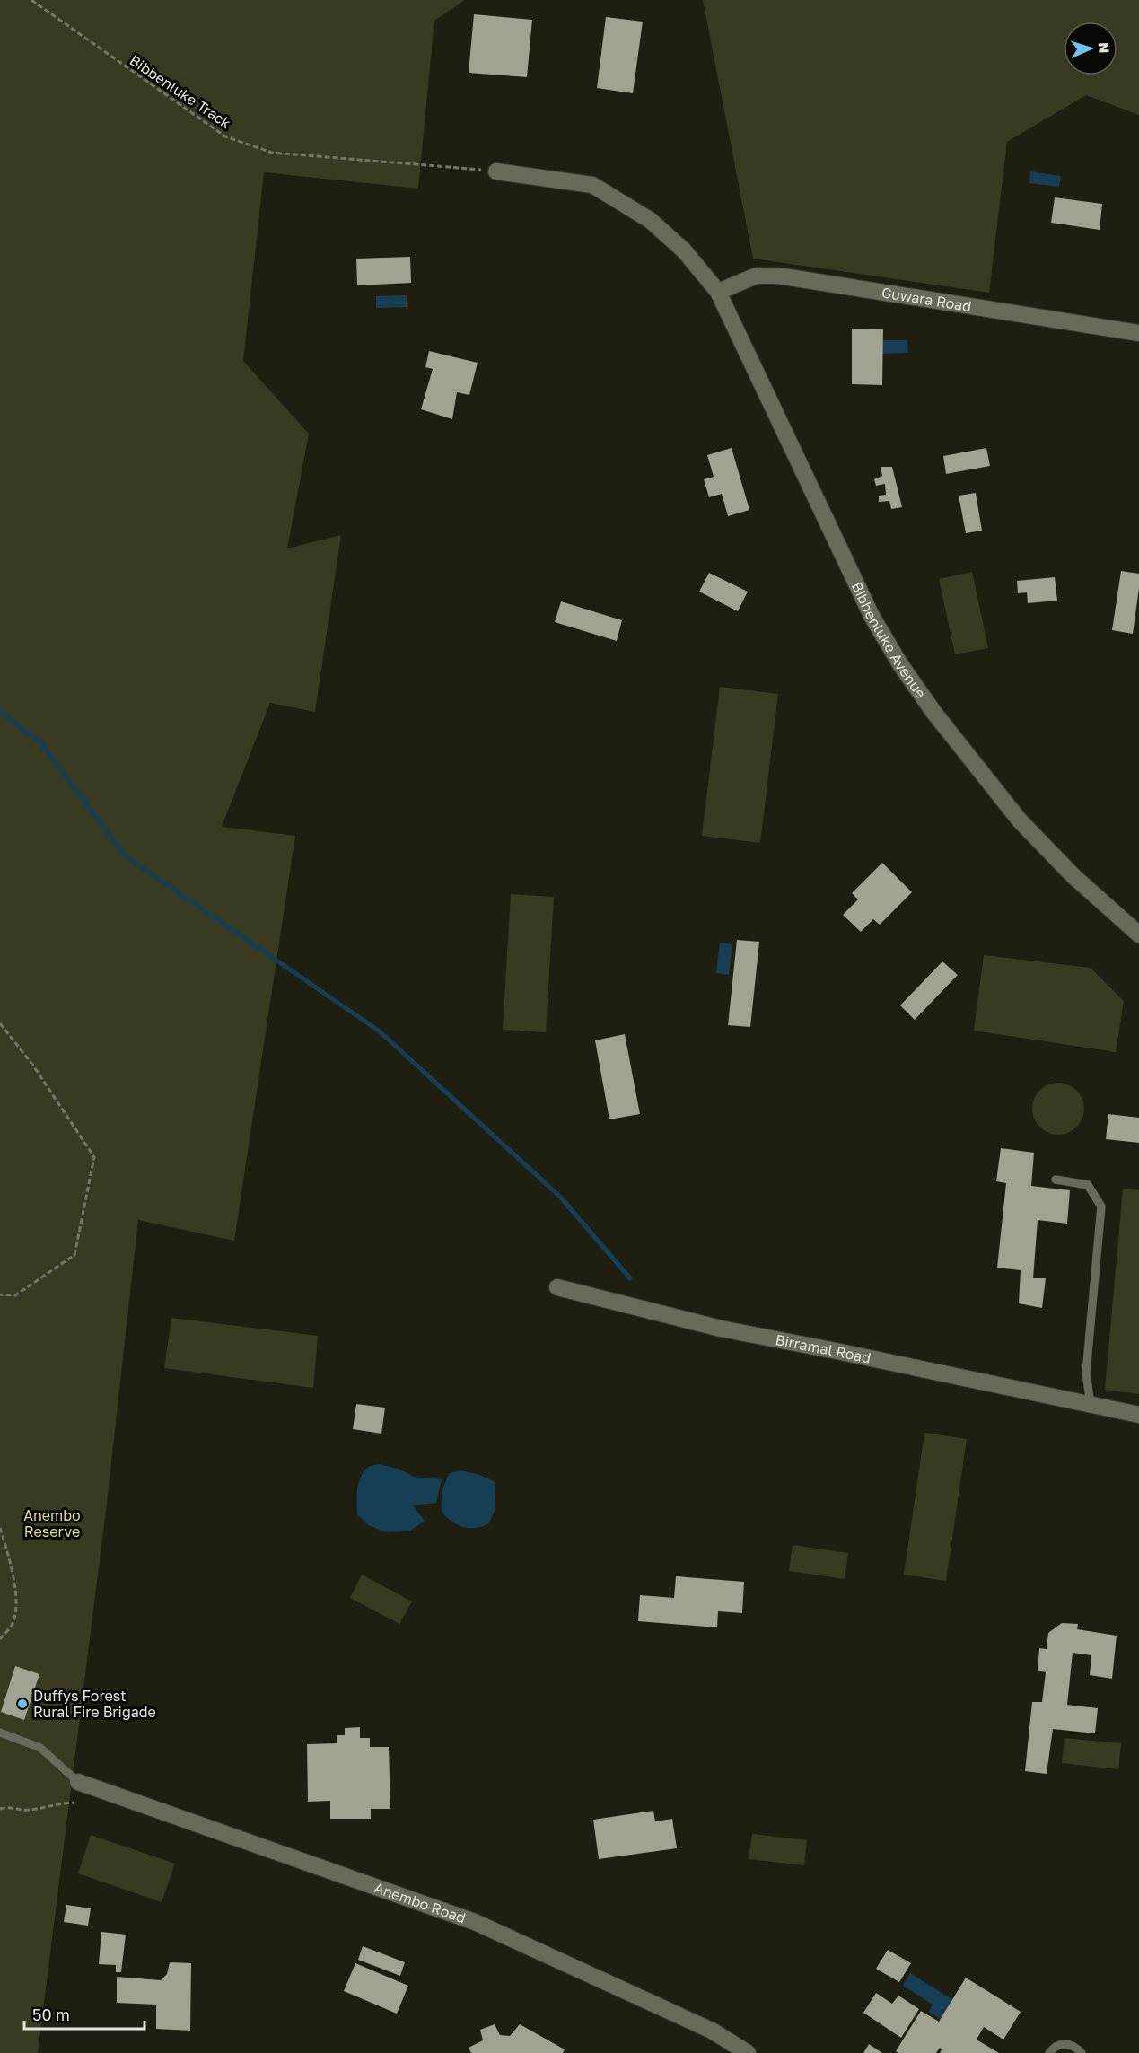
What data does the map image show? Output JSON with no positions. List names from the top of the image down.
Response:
{
  "streets": {
    "street": [
      "Guwara Road",
      "Bibbenluke Avenue",
      "Birramal Road",
      "Anembo Road"
    ],
    "path": ["Bibbenluke Track"]
  },
  "crossings": [
    ["Bibbenluke Track", "Bibbenluke Avenue"],
    ["Guwara Road", "Bibbenluke Avenue"]
  ],
  "parks": ["Anembo Reserve"],
  "places": ["Duffys Forest Rural Fire Brigade"],
  "scale_bar": "50 m",
  "north": "right"
}
